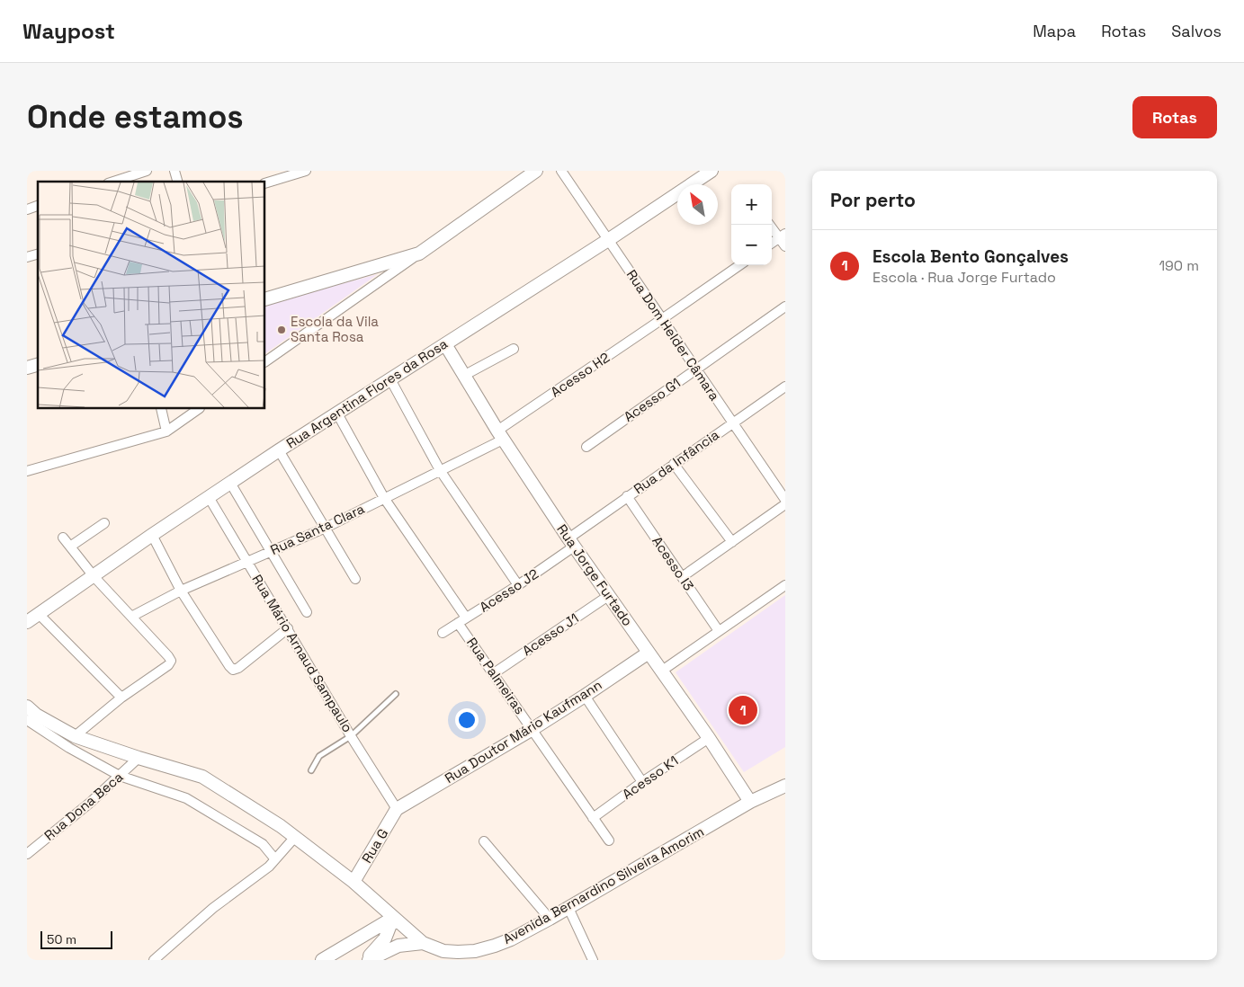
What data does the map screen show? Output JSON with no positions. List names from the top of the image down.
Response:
{
  "streets": {
    "street": [
      "Rua Dom Helder Câmara",
      "Acesso H2",
      "Rua Argentina Flores da Rosa",
      "Acesso G1",
      "Rua da Infância",
      "Rua Santa Clara",
      "Acesso I3",
      "Rua Jorge Furtado",
      "Acesso J2",
      "Acesso J1",
      "Rua Mário Arnaud Sampaulo",
      "Rua Palmeiras",
      "Rua Doutor Mário Kaufmann",
      "Acesso K1",
      "Rua Dona Beca",
      "Rua G",
      "Avenida Bernardino Silveira Amorim"
    ]
  },
  "crossings": [
    ["Rua Dom Helder Câmara", "Acesso H2"],
    ["Rua Dom Helder Câmara", "Rua Argentina Flores da Rosa"],
    ["Rua Dom Helder Câmara", "Acesso G1"],
    ["Rua Dom Helder Câmara", "Rua da Infância"],
    ["Acesso H2", "Rua Santa Clara"],
    ["Acesso H2", "Rua Jorge Furtado"],
    ["Rua Argentina Flores da Rosa", "Rua Jorge Furtado"],
    ["Rua Argentina Flores da Rosa", "Rua Mário Arnaud Sampaulo"],
    ["Rua Argentina Flores da Rosa", "Rua Palmeiras"],
    ["Rua da Infância", "Acesso I3"],
    ["Rua da Infância", "Rua Jorge Furtado"],
    ["Rua da Infância", "Acesso J2"],
    ["Rua Santa Clara", "Rua Jorge Furtado"],
    ["Rua Santa Clara", "Rua Mário Arnaud Sampaulo"],
    ["Rua Santa Clara", "Rua Palmeiras"],
    ["Rua Jorge Furtado", "Acesso J2"],
    ["Rua Jorge Furtado", "Acesso J1"],
    ["Rua Jorge Furtado", "Rua Doutor Mário Kaufmann"],
    ["Rua Jorge Furtado", "Acesso K1"],
    ["Rua Jorge Furtado", "Avenida Bernardino Silveira Amorim"],
    ["Acesso J2", "Rua Palmeiras"],
    ["Acesso J1", "Rua Palmeiras"],
    ["Rua Mário Arnaud Sampaulo", "Rua Doutor Mário Kaufmann"],
    ["Rua Mário Arnaud Sampaulo", "Rua G"],
    ["Rua Palmeiras", "Rua Doutor Mário Kaufmann"],
    ["Rua Palmeiras", "Acesso K1"],
    ["Rua Doutor Mário Kaufmann", "Rua G"],
    ["Rua Dona Beca", "Avenida Bernardino Silveira Amorim"],
    ["Rua G", "Avenida Bernardino Silveira Amorim"]
  ],
  "places": ["Escola da Vila Santa Rosa"],
  "scale_bar": "50 m",
  "north": "top left",
  "page": {
    "header": "Waypost",
    "nav": ["Mapa", "Rotas", "Salvos"],
    "buttons": "Rotas",
    "title": "Onde estamos",
    "heading": "Por perto",
    "map_buttons": ["+", "−"],
    "list": [
      {
        "mark": "1",
        "name": "Escola Bento Gonçalves",
        "note": "Escola · Rua Jorge Furtado",
        "value": "190 m"
      }
    ],
    "pins": "1",
    "scale": "50 m"
  }
}
